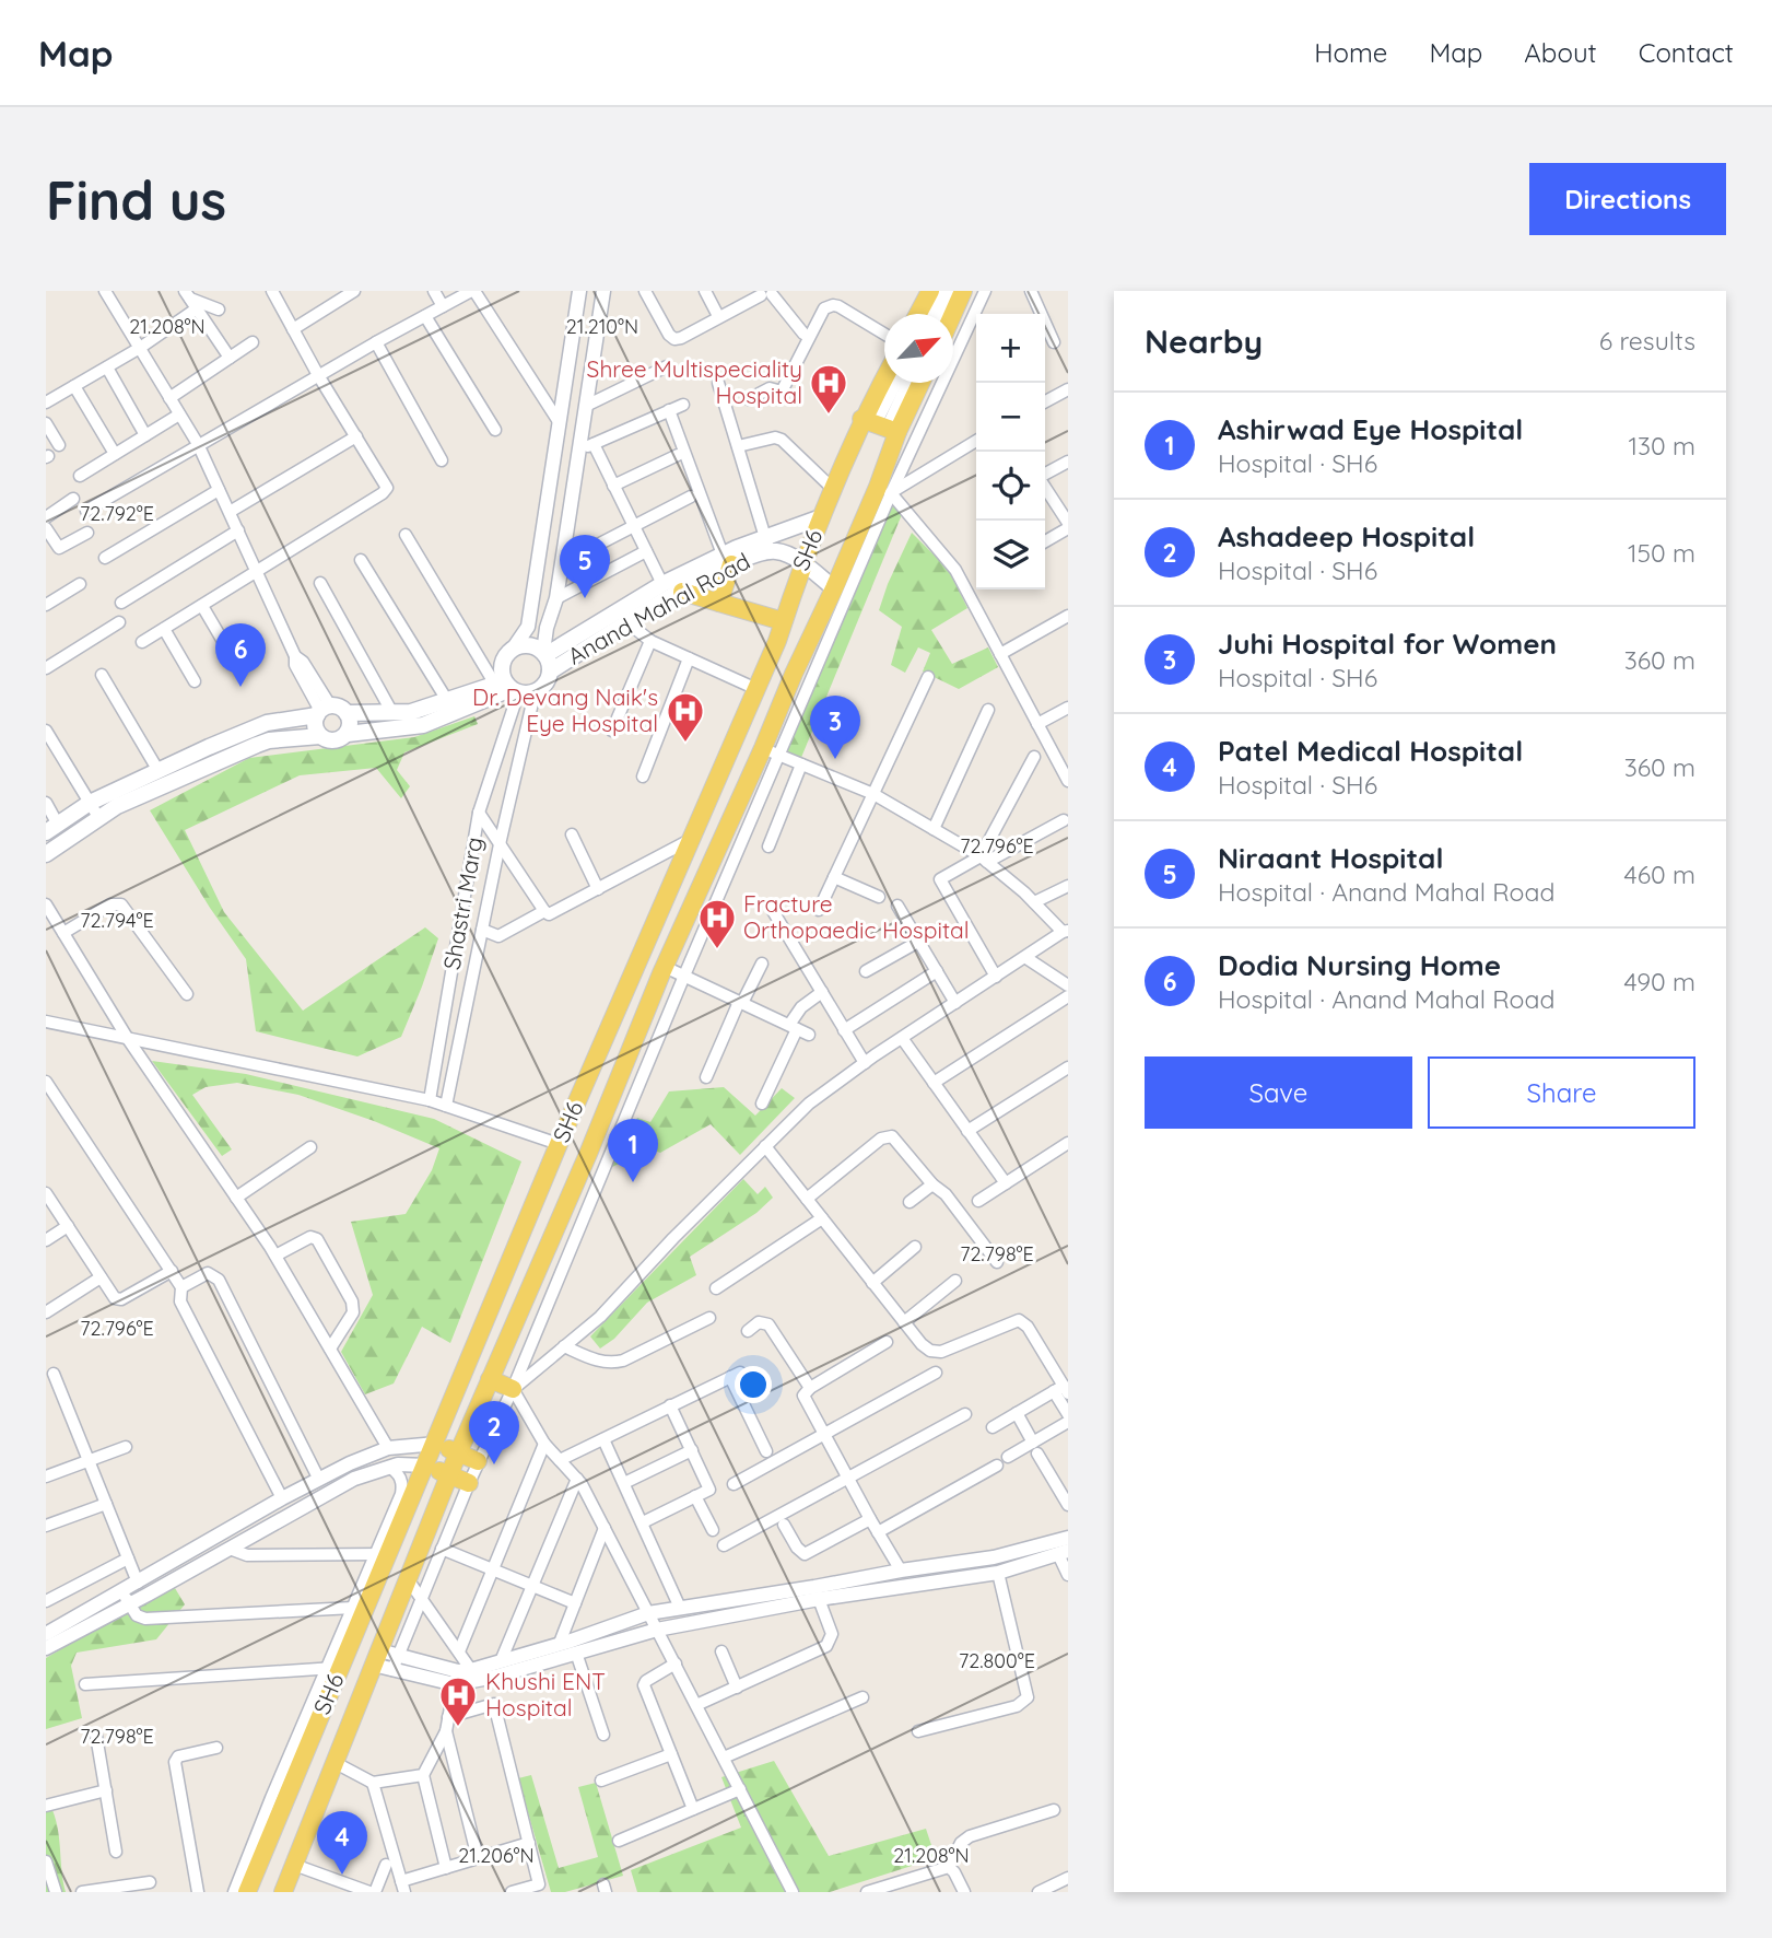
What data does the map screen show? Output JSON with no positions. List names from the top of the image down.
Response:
{
  "streets": {
    "main road": ["SH6", "Anand Mahal Road"],
    "street": ["Shastri Marg"]
  },
  "crossings": [
    ["SH6", "Anand Mahal Road"],
    ["Anand Mahal Road", "Shastri Marg"]
  ],
  "places": {
    "hospital": [
      "Shree Multispeciality Hospital",
      "Dr. Devang Naik's Eye Hospital",
      "Fracture Orthopaedic Hospital",
      "Khushi ENT Hospital"
    ]
  },
  "north": "top right",
  "page": {
    "header": "Map",
    "nav": [
      "Home",
      "Map",
      "About",
      "Contact"
    ],
    "buttons": [
      "Directions",
      ["Save", "Share"]
    ],
    "title": "Find us",
    "heading": ["Nearby", "6 results"],
    "map_buttons": ["+", "−"],
    "list": [
      {
        "mark": "1",
        "name": "Ashirwad Eye Hospital",
        "note": "Hospital · SH6",
        "value": "130 m"
      },
      {
        "mark": "2",
        "name": "Ashadeep Hospital",
        "note": "Hospital · SH6",
        "value": "150 m"
      },
      {
        "mark": "3",
        "name": "Juhi Hospital for Women",
        "note": "Hospital · SH6",
        "value": "360 m"
      },
      {
        "mark": "4",
        "name": "Patel Medical Hospital",
        "note": "Hospital · SH6",
        "value": "360 m"
      },
      {
        "mark": "5",
        "name": "Niraant Hospital",
        "note": "Hospital · Anand Mahal Road",
        "value": "460 m"
      },
      {
        "mark": "6",
        "name": "Dodia Nursing Home",
        "note": "Hospital · Anand Mahal Road",
        "value": "490 m"
      }
    ],
    "pins": [
      "5",
      "6",
      "3",
      "1",
      "2",
      "4"
    ]
  },
  "coordinates": [
    "21.208°N",
    "21.210°N",
    "72.792°E",
    "72.796°E",
    "72.794°E",
    "72.798°E",
    "72.800°E",
    "21.206°N"
  ]
}
